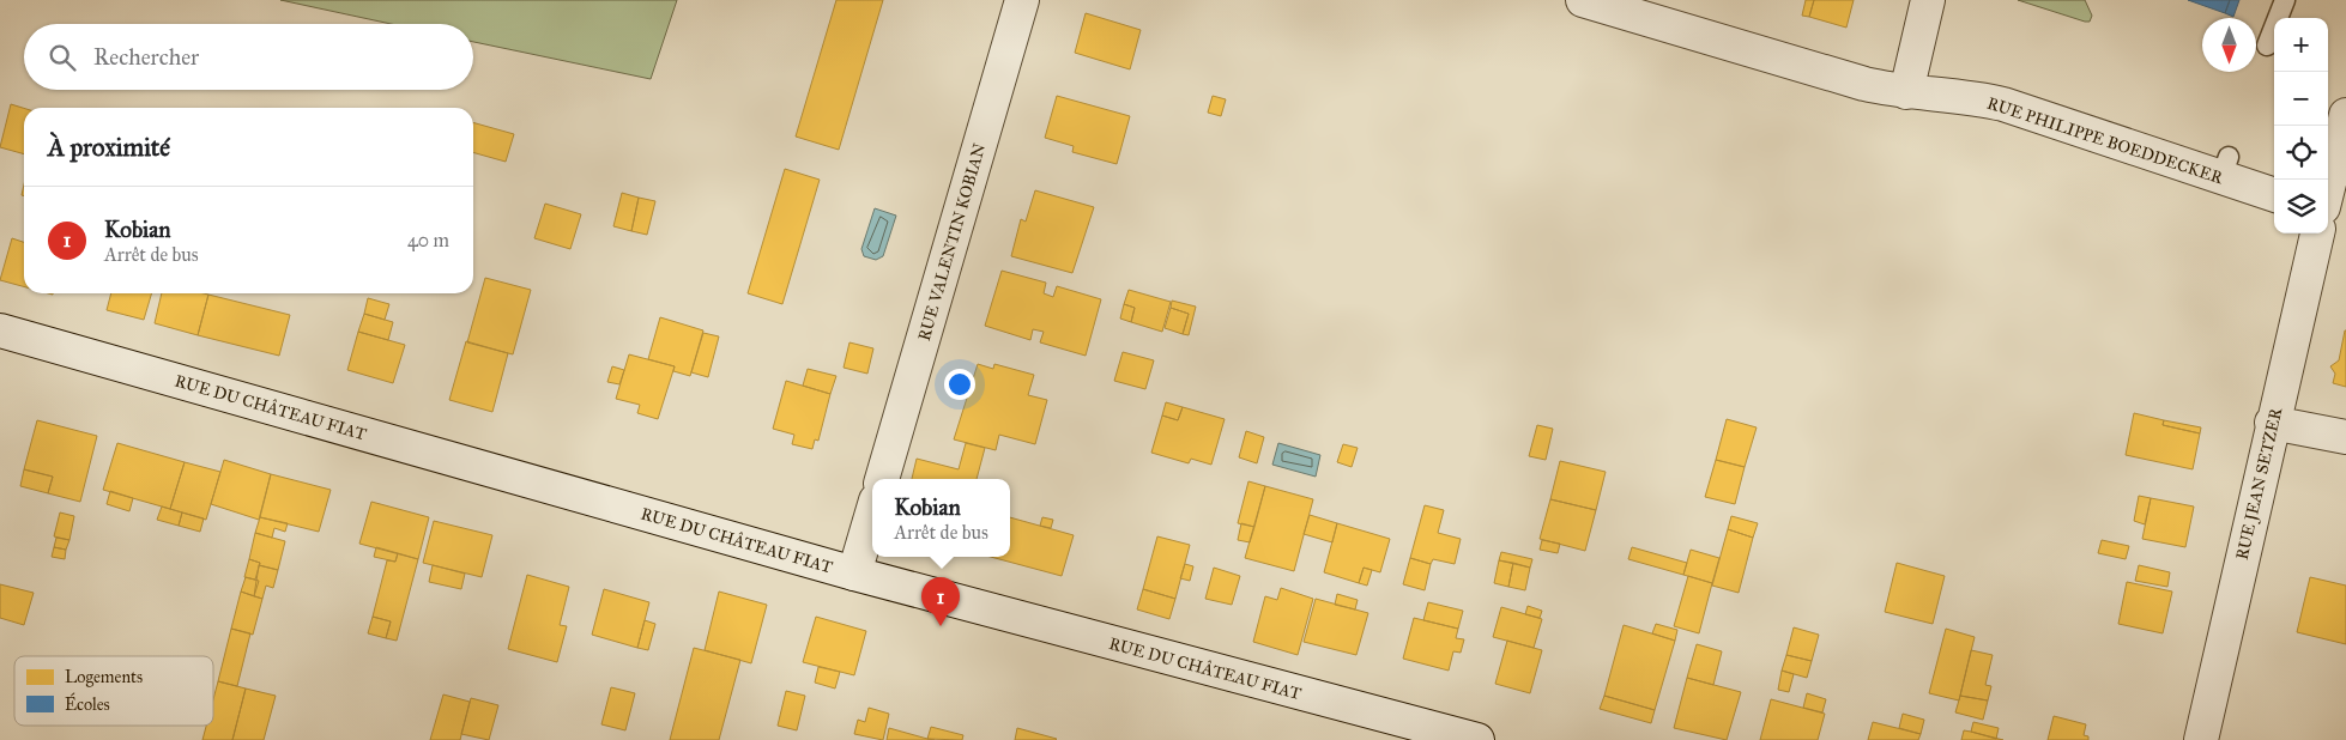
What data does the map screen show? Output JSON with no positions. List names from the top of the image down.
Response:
{
  "streets": {
    "street": [
      "RUE PHILIPPE BOEDDECKER",
      "RUE VALENTIN KOBIAN",
      "RUE DU CHÂTEAU FIAT",
      "RUE JEAN SETZER"
    ]
  },
  "legend": ["Logements", "Écoles"],
  "north": "bottom",
  "page": {
    "map_buttons": ["+", "−"],
    "search": "Rechercher",
    "heading": "À proximité",
    "list": [
      {
        "mark": "1",
        "name": "Kobian",
        "note": "Arrêt de bus",
        "value": "40 m"
      }
    ],
    "popup": ["Kobian", "Arrêt de bus"],
    "pins": "1"
  }
}
